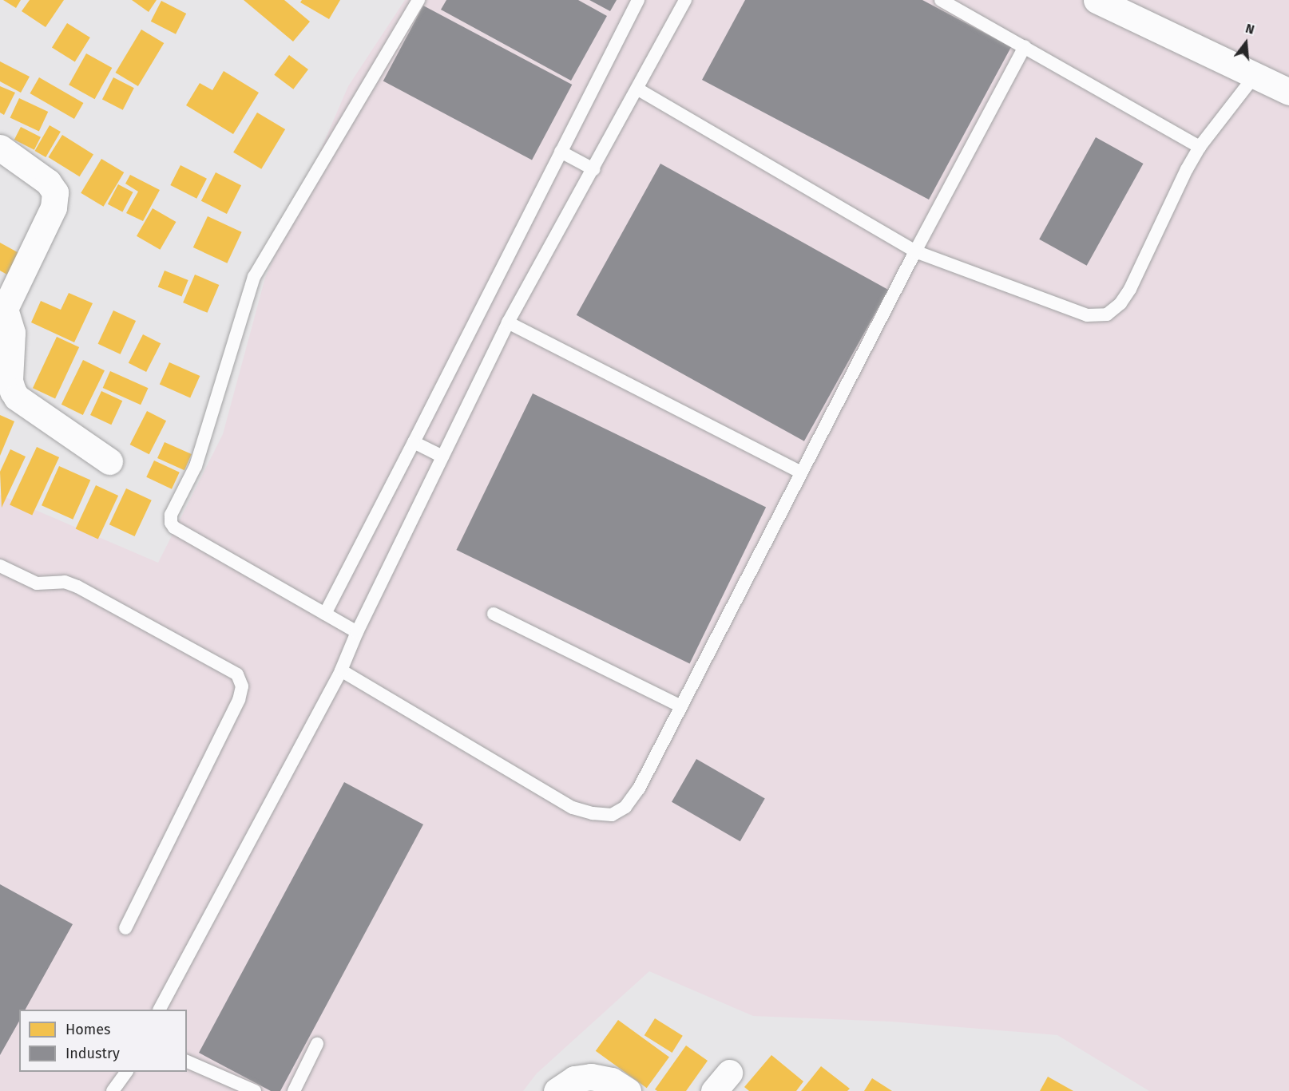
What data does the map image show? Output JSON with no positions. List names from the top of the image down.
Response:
{
  "legend": ["Homes", "Industry"],
  "north": "top"
}
